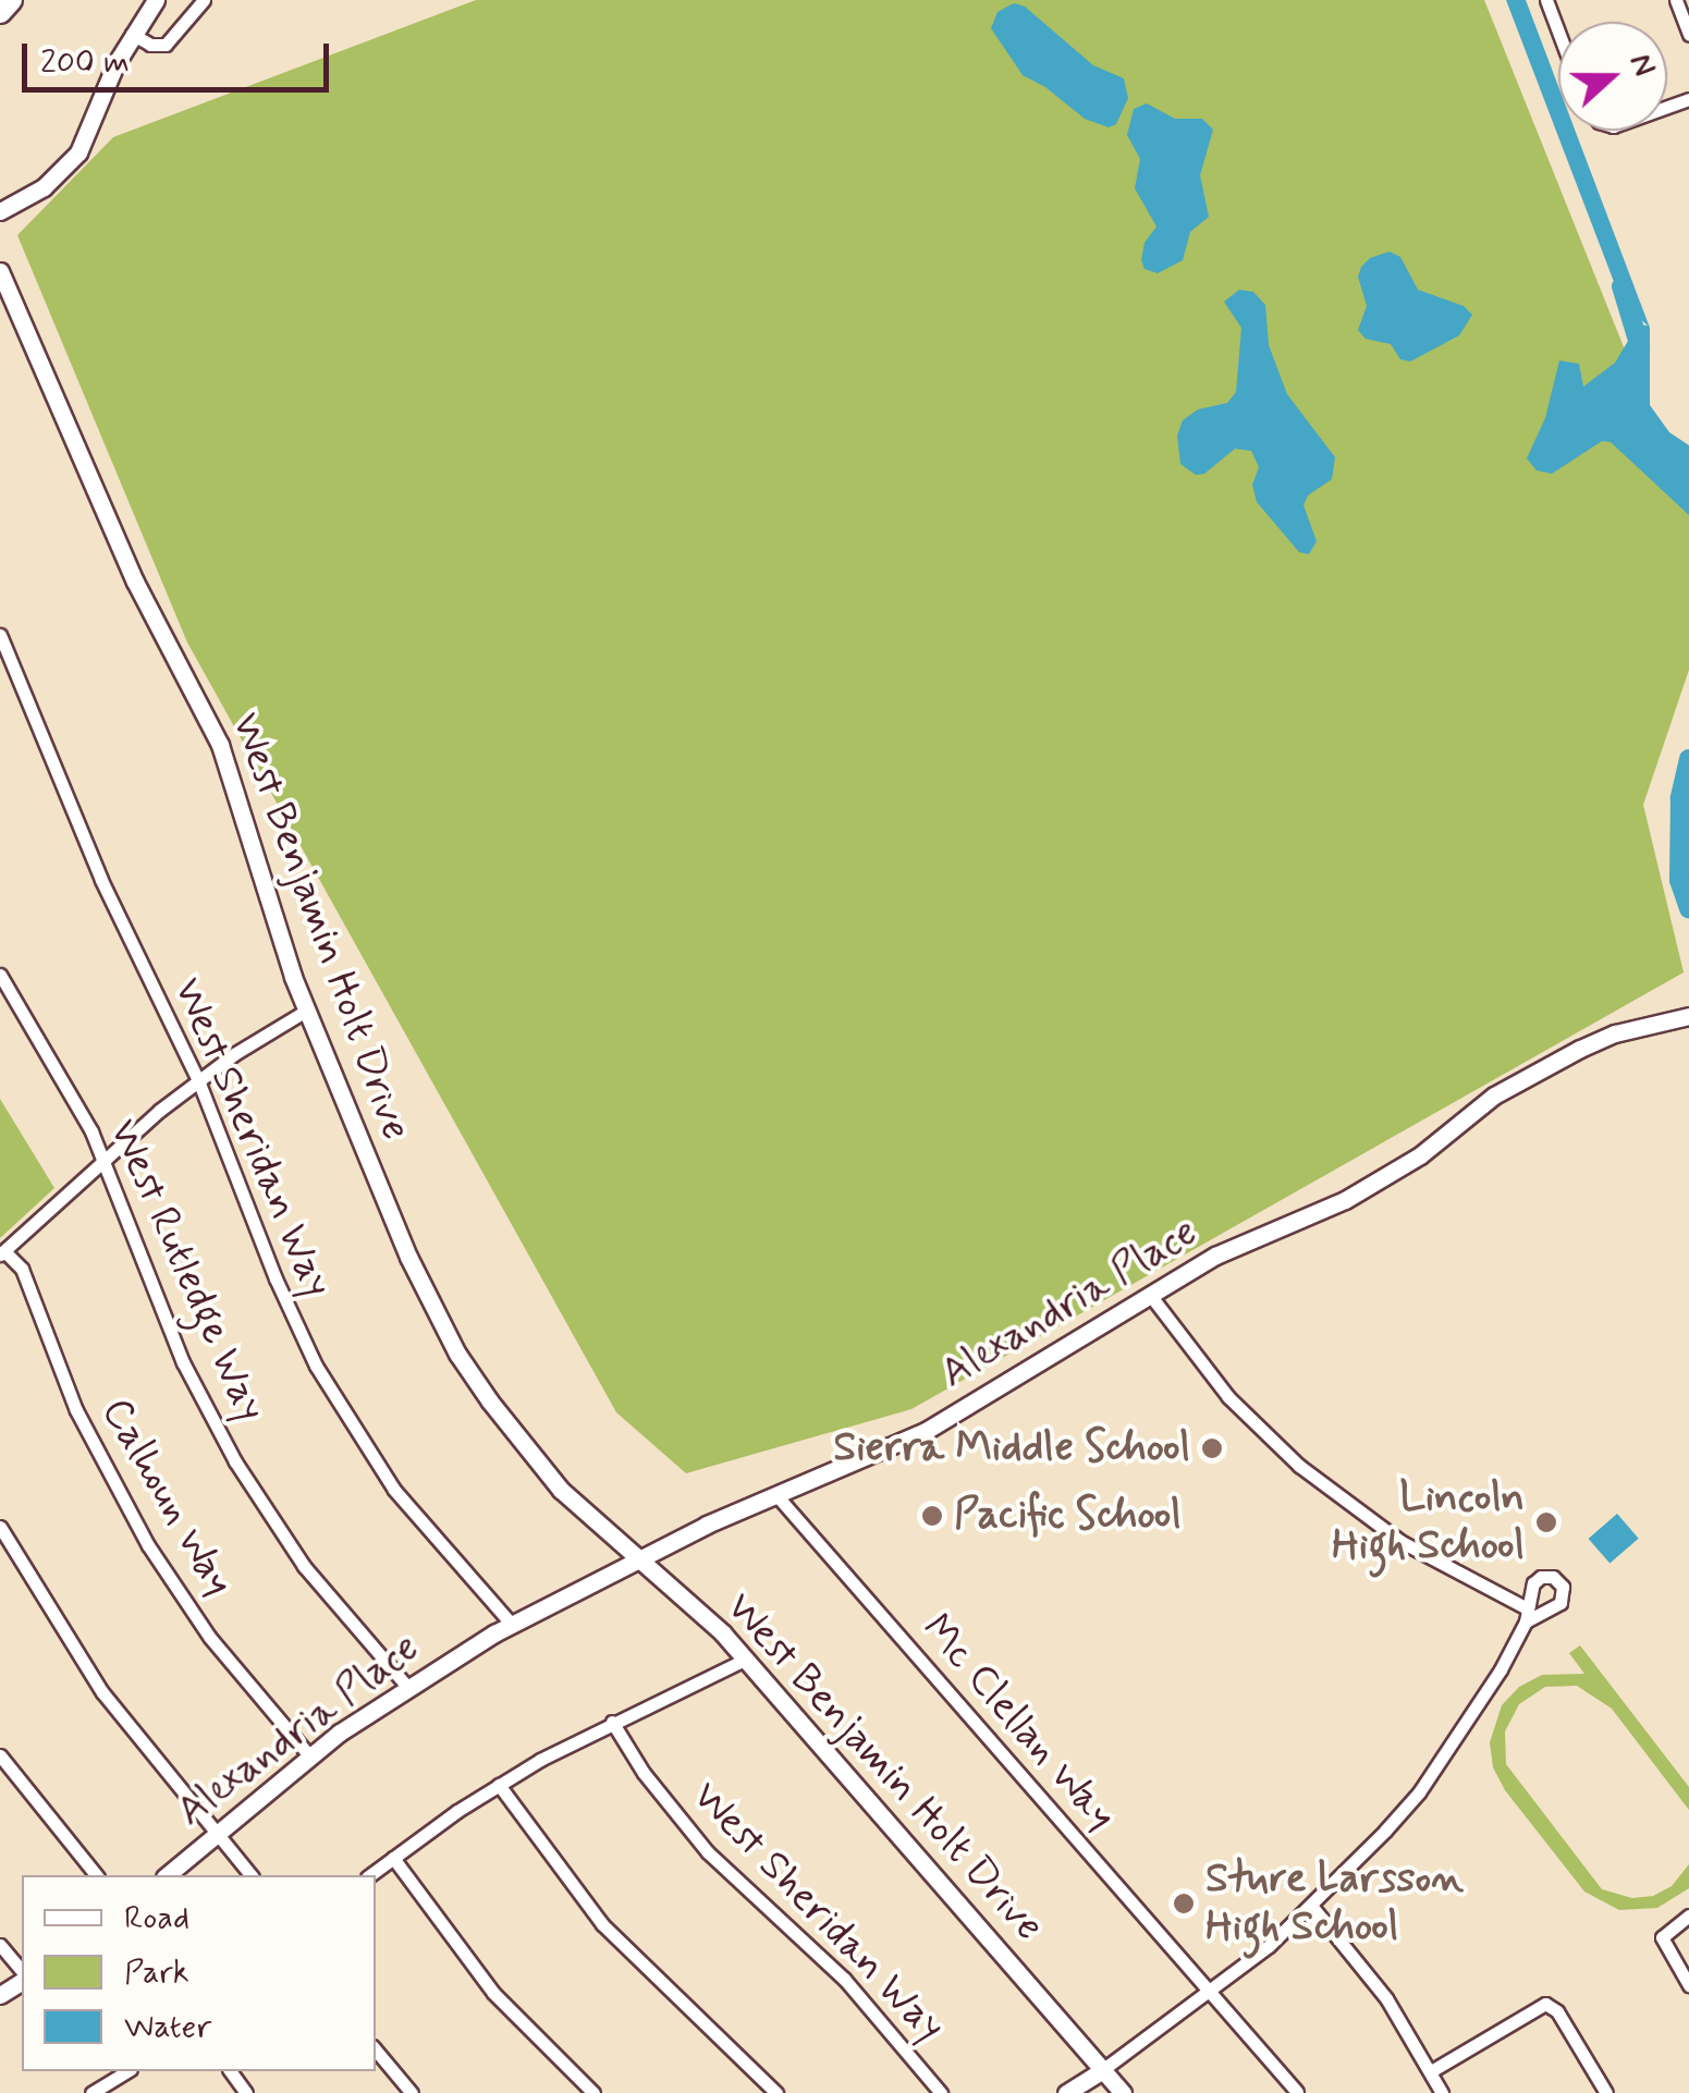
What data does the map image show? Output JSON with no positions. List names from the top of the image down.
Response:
{
  "streets": {
    "main road": ["West Benjamin Holt Drive", "Alexandria Place"],
    "street": [
      "West Sheridan Way",
      "West Rutledge Way",
      "Calhoun Way",
      "Mc Clellan Way"
    ]
  },
  "crossings": [
    ["West Benjamin Holt Drive", "Alexandria Place"],
    ["West Sheridan Way", "Alexandria Place"],
    ["West Rutledge Way", "Alexandria Place"],
    ["Alexandria Place", "Calhoun Way"],
    ["Alexandria Place", "Mc Clellan Way"]
  ],
  "places": [
    "Sierra Middle School",
    "Pacific School",
    "Lincoln High School",
    "Sture Larsson High School"
  ],
  "legend": ["Road", "Park", "Water"],
  "scale_bar": "200 m",
  "north": "right"
}
